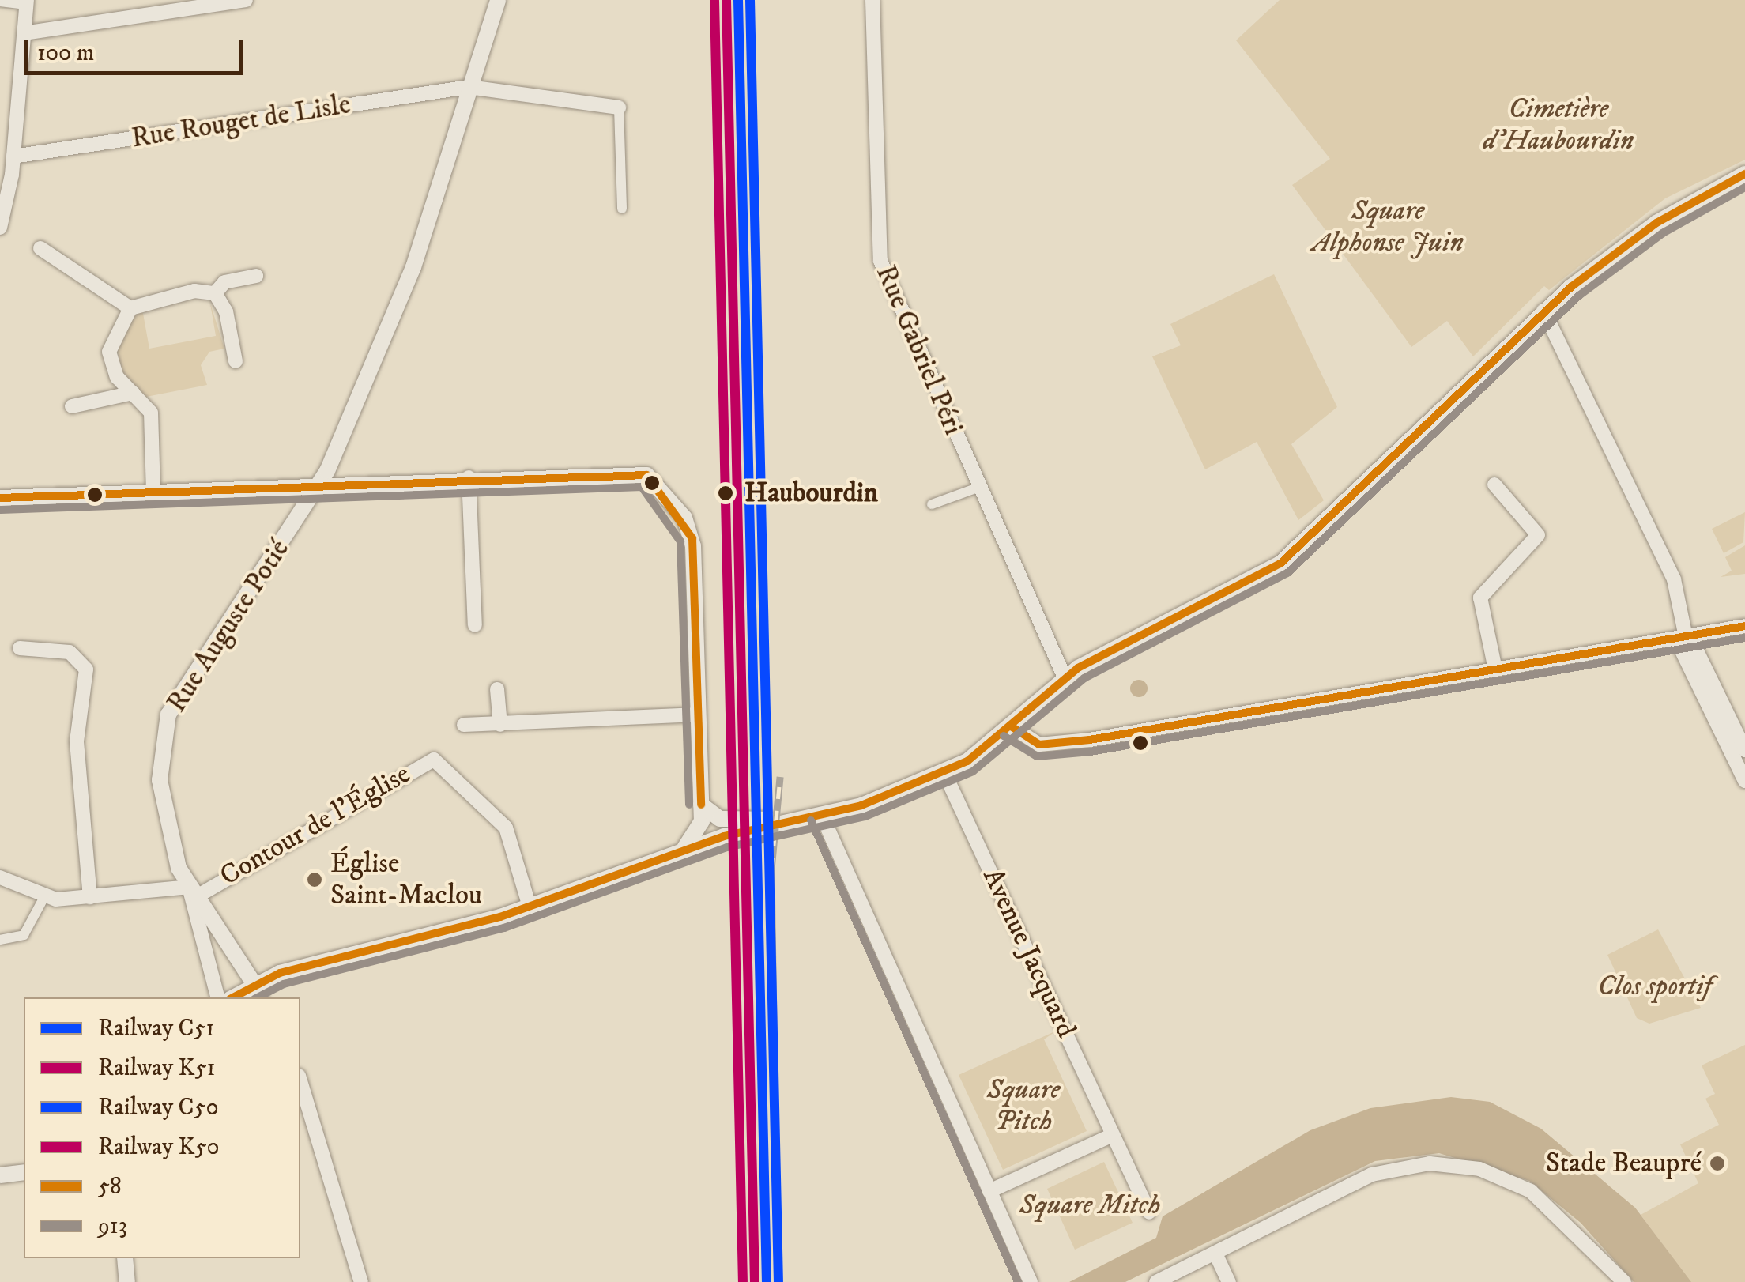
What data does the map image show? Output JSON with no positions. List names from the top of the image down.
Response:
{
  "streets": {
    "street": [
      "Rue Rouget de Lisle",
      "Rue Gabriel Péri",
      "Rue Auguste Potié",
      "Contour de l'Église",
      "Avenue Jacquard"
    ]
  },
  "crossings": [
    ["Rue Rouget de Lisle", "Rue Auguste Potié"],
    ["Rue Auguste Potié", "Contour de l'Église"]
  ],
  "parks": [
    "Cimetière d'Haubourdin",
    "Square Alphonse Juin",
    "Clos sportif",
    "Square Pitch",
    "Square Mitch"
  ],
  "places": ["Haubourdin", "Église Saint-Maclou", "Stade Beaupré"],
  "lines": [
    "rail line C51",
    "rail line K51",
    "rail line C50",
    "rail line K50",
    "transit line 58",
    "transit line 913"
  ],
  "legend": [
    "Railway C51",
    "Railway K51",
    "Railway C50",
    "Railway K50",
    "58",
    "913"
  ],
  "scale_bar": "100 m"
}
